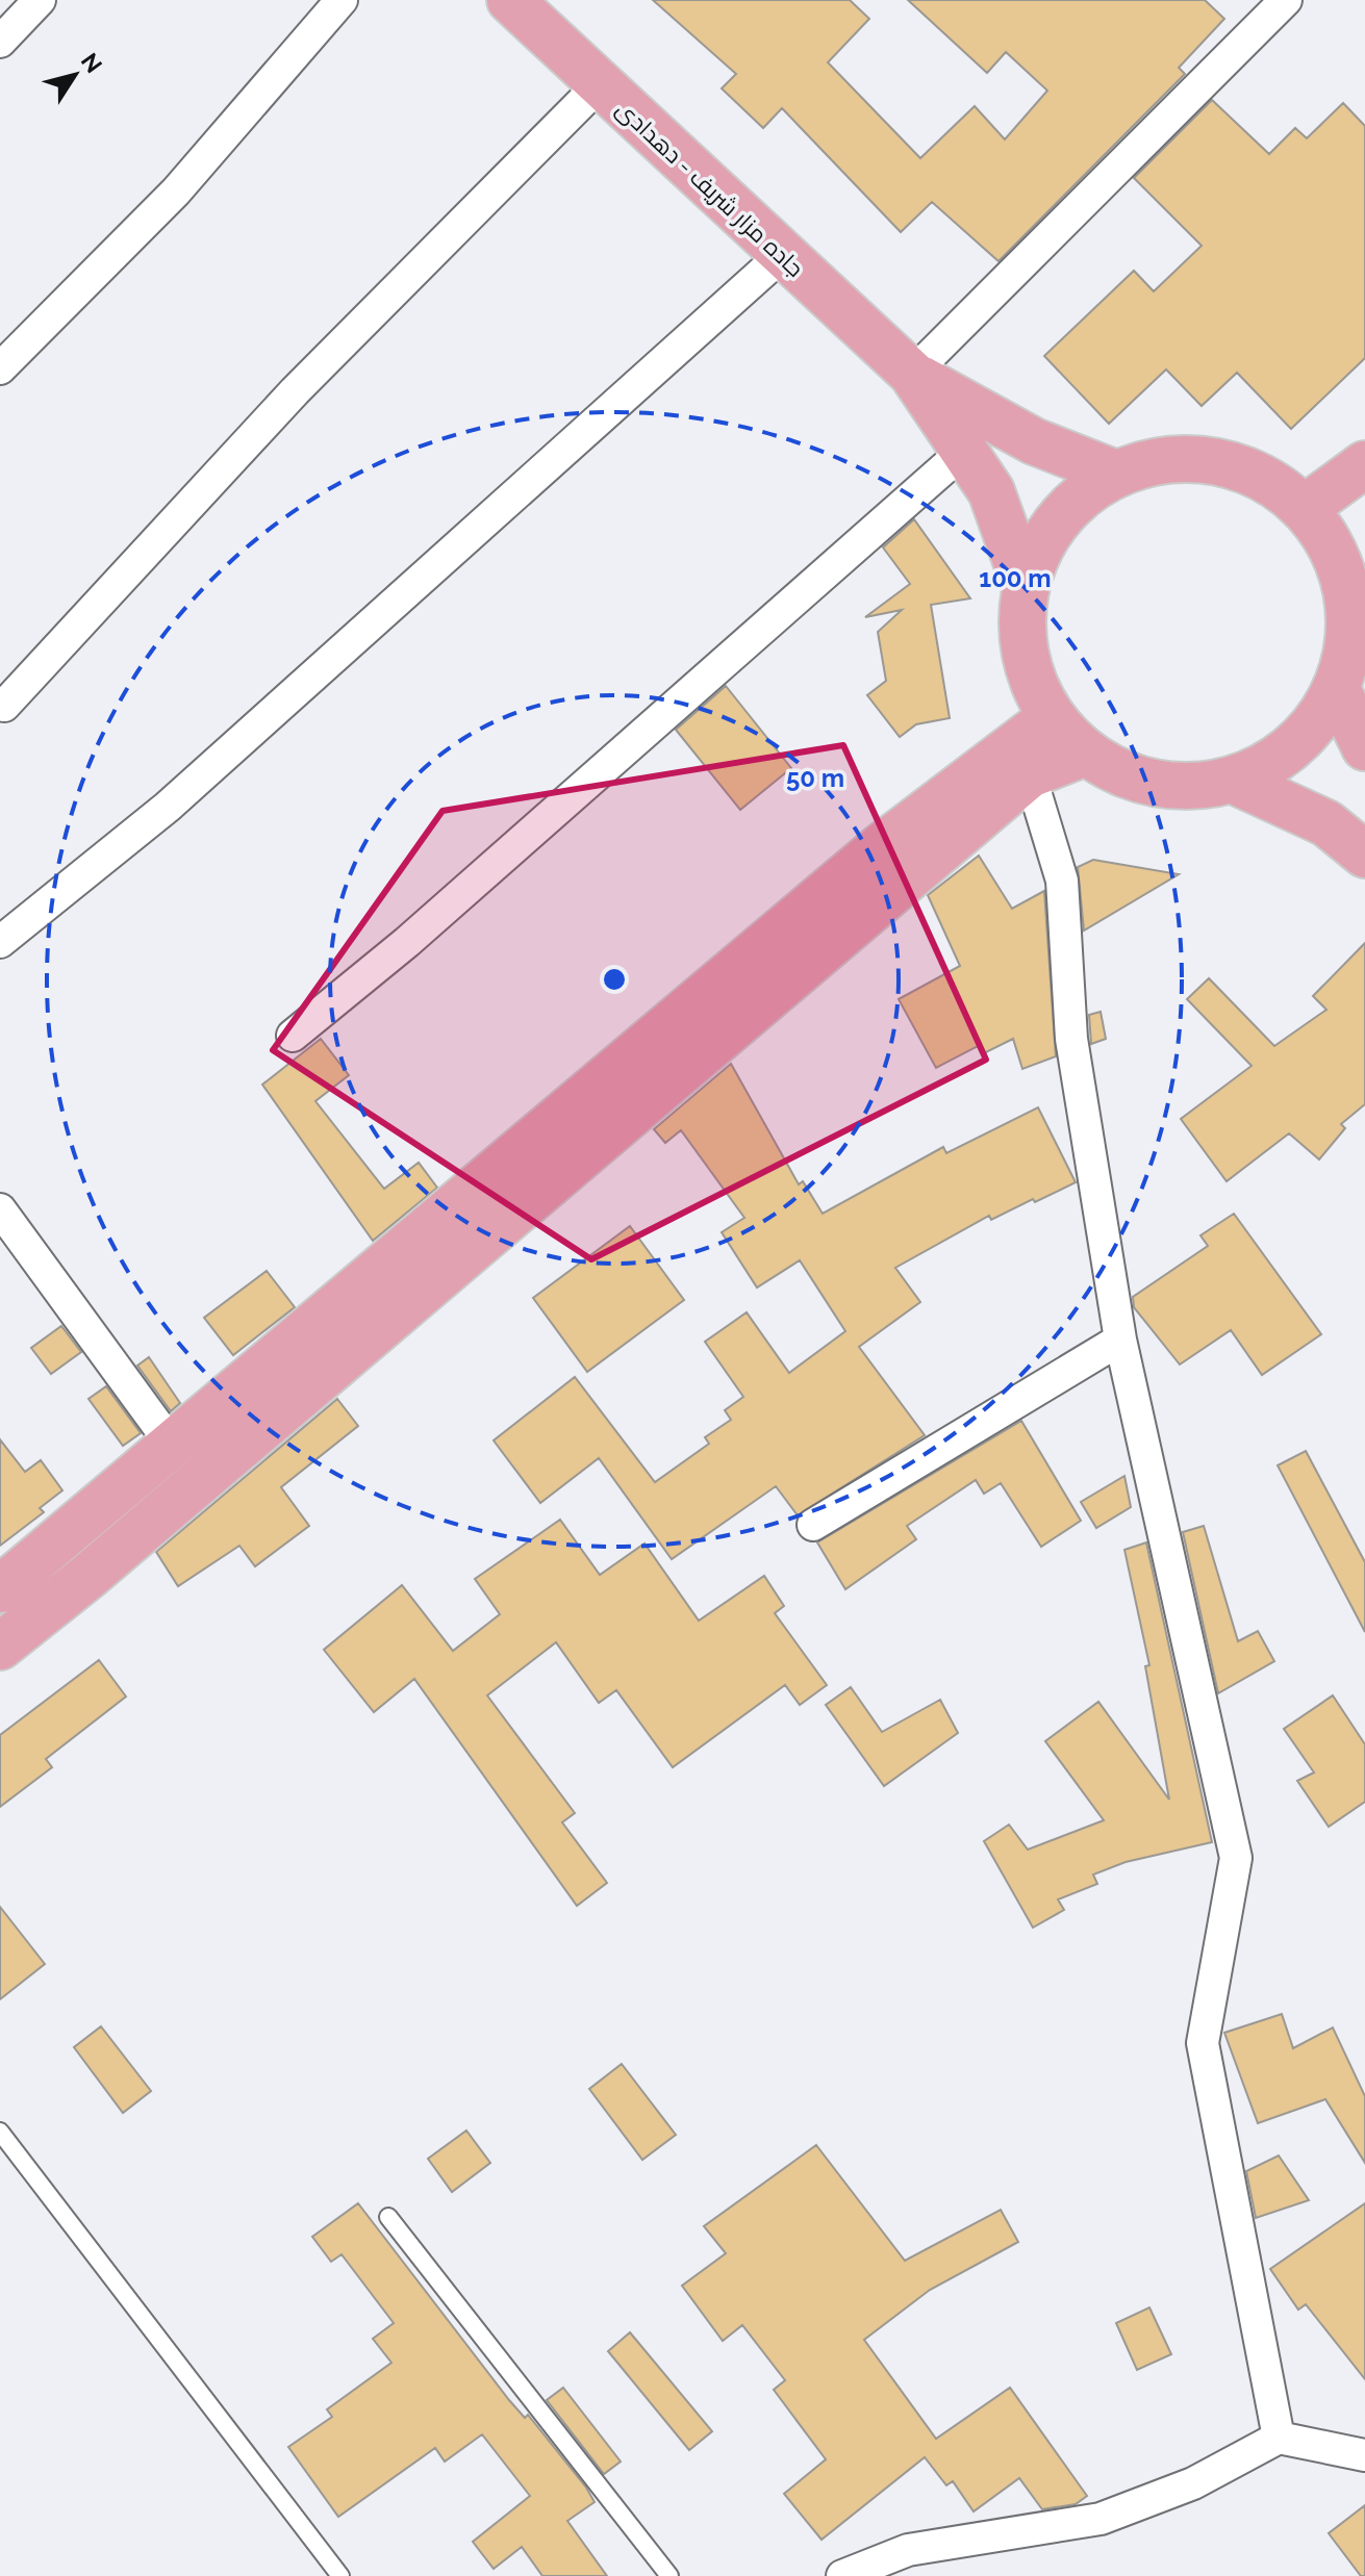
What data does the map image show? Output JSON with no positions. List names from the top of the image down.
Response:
{
  "streets": {
    "main road": ["جاده مزار شریف - دهدادی"]
  },
  "north": "top right",
  "rings": ["100 m", "50 m"]
}
